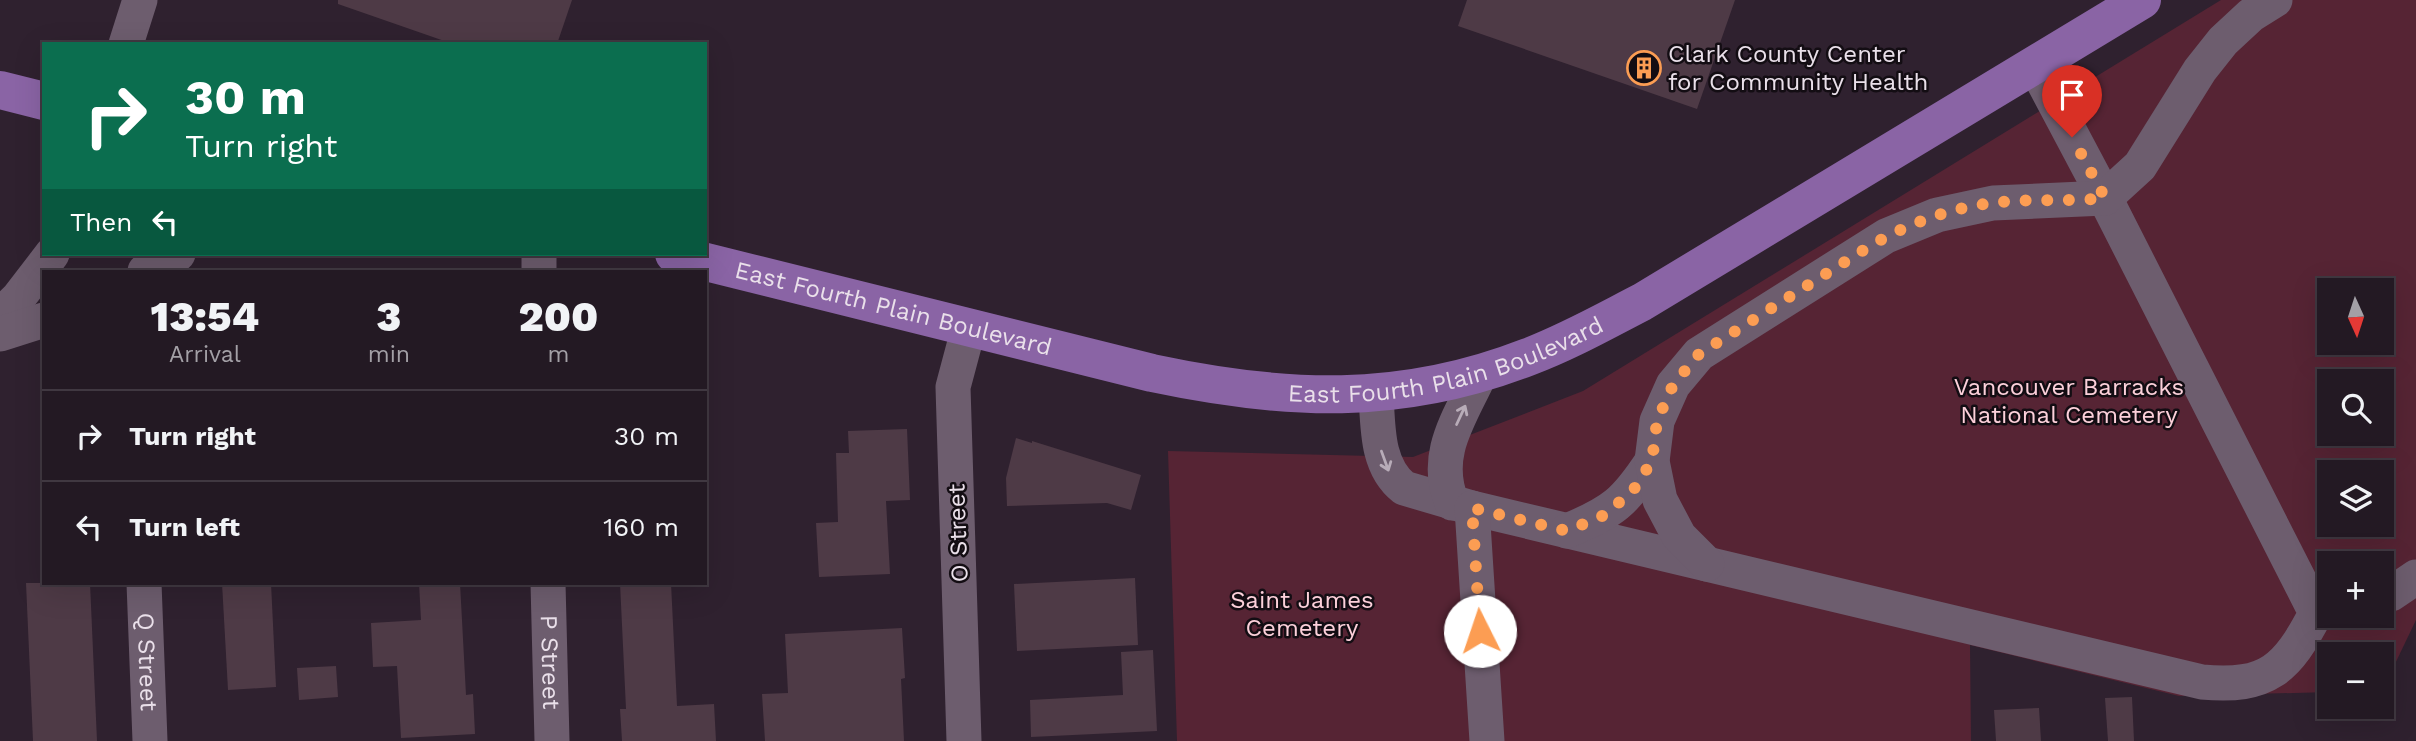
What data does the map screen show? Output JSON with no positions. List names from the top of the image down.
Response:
{
  "streets": {
    "main road": ["East Fourth Plain Boulevard"],
    "street": ["O Street", "Q Street", "P Street"]
  },
  "crossings": [
    ["East Fourth Plain Boulevard", "O Street"]
  ],
  "parks": ["Vancouver Barracks National Cemetery", "Saint James Cemetery"],
  "places": {
    "building": ["Clark County Center for Community Health"]
  },
  "north": "bottom",
  "page": {
    "turn": ["30 m", "Turn right"],
    "then": "Then",
    "eta": [
      "13:54",
      "Arrival",
      "3",
      "min",
      "200",
      "m"
    ],
    "map_buttons": ["+", "−"],
    "list": [
      {
        "name": "Turn right",
        "value": "30 m"
      },
      {
        "name": "Turn left",
        "value": "160 m"
      }
    ]
  }
}
